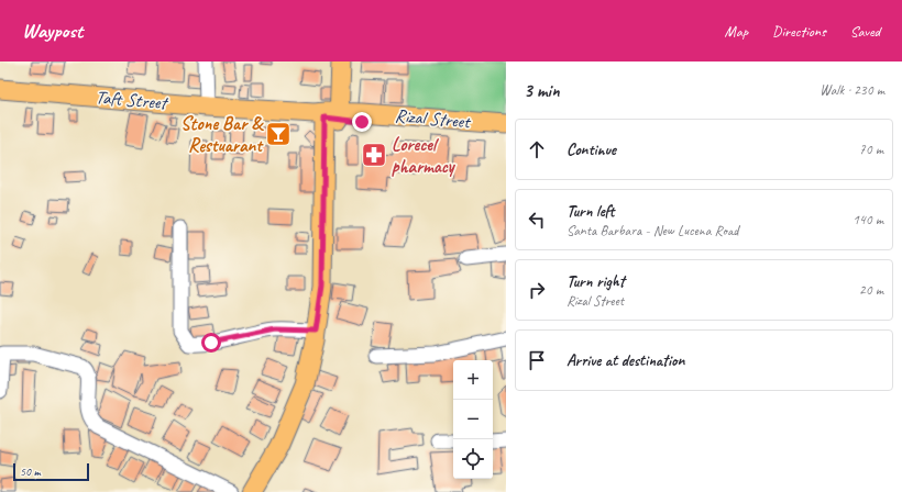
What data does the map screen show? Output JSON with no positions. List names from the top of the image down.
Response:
{
  "streets": {
    "main road": ["Taft Street", "Rizal Street"]
  },
  "crossings": [
    ["Taft Street", "Rizal Street"]
  ],
  "places": {
    "bar": ["Stone Bar & Restuarant"],
    "pharmacy": ["Lorecel pharmacy"]
  },
  "scale_bar": "50 m",
  "page": {
    "header": "Waypost",
    "nav": ["Map", "Directions", "Saved"],
    "heading": ["3 min", "Walk · 230 m"],
    "list": [
      ["Continue", "70 m"],
      ["Turn left", "Santa Barbara - New Lucena Road", "140 m"],
      ["Turn right", "Rizal Street", "20 m"],
      "Arrive at destination"
    ],
    "map_buttons": ["+", "−"],
    "scale": "50 m"
  }
}
